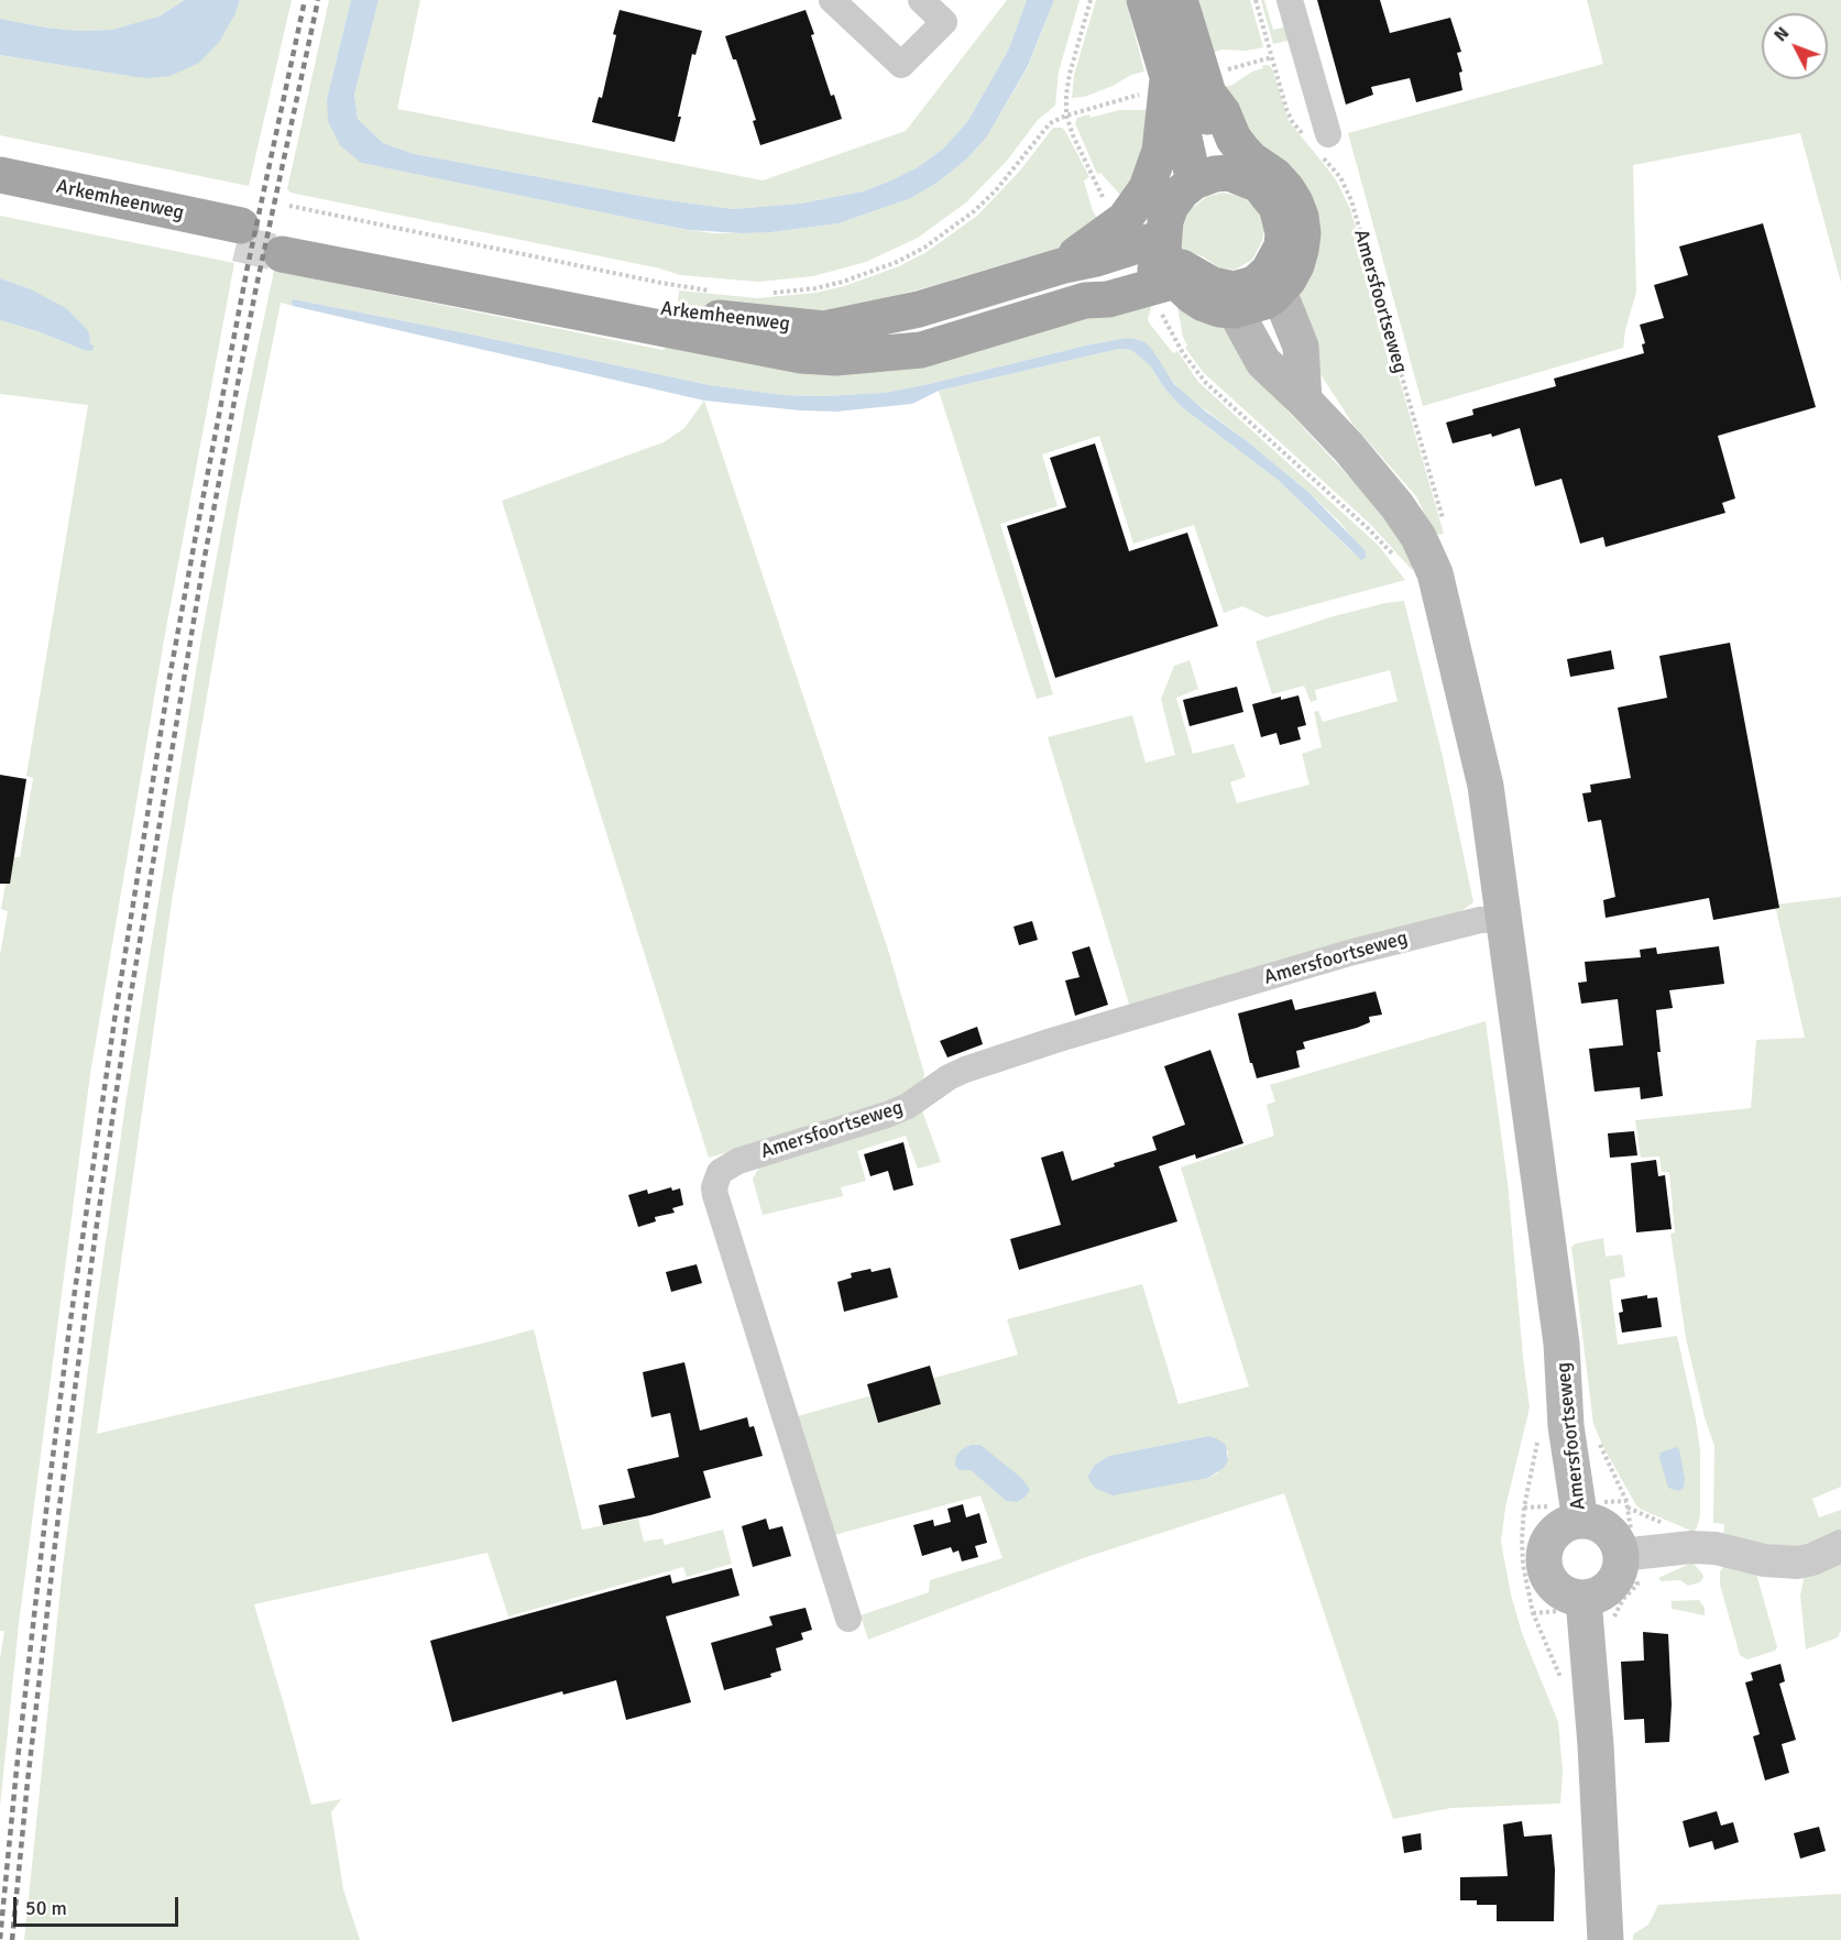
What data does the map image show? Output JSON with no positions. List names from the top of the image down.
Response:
{
  "streets": {
    "main road": ["Arkemheenweg", "Amersfoortseweg"]
  },
  "crossings": [
    ["Arkemheenweg", "Amersfoortseweg"]
  ],
  "scale_bar": "50 m",
  "north": "top left"
}
